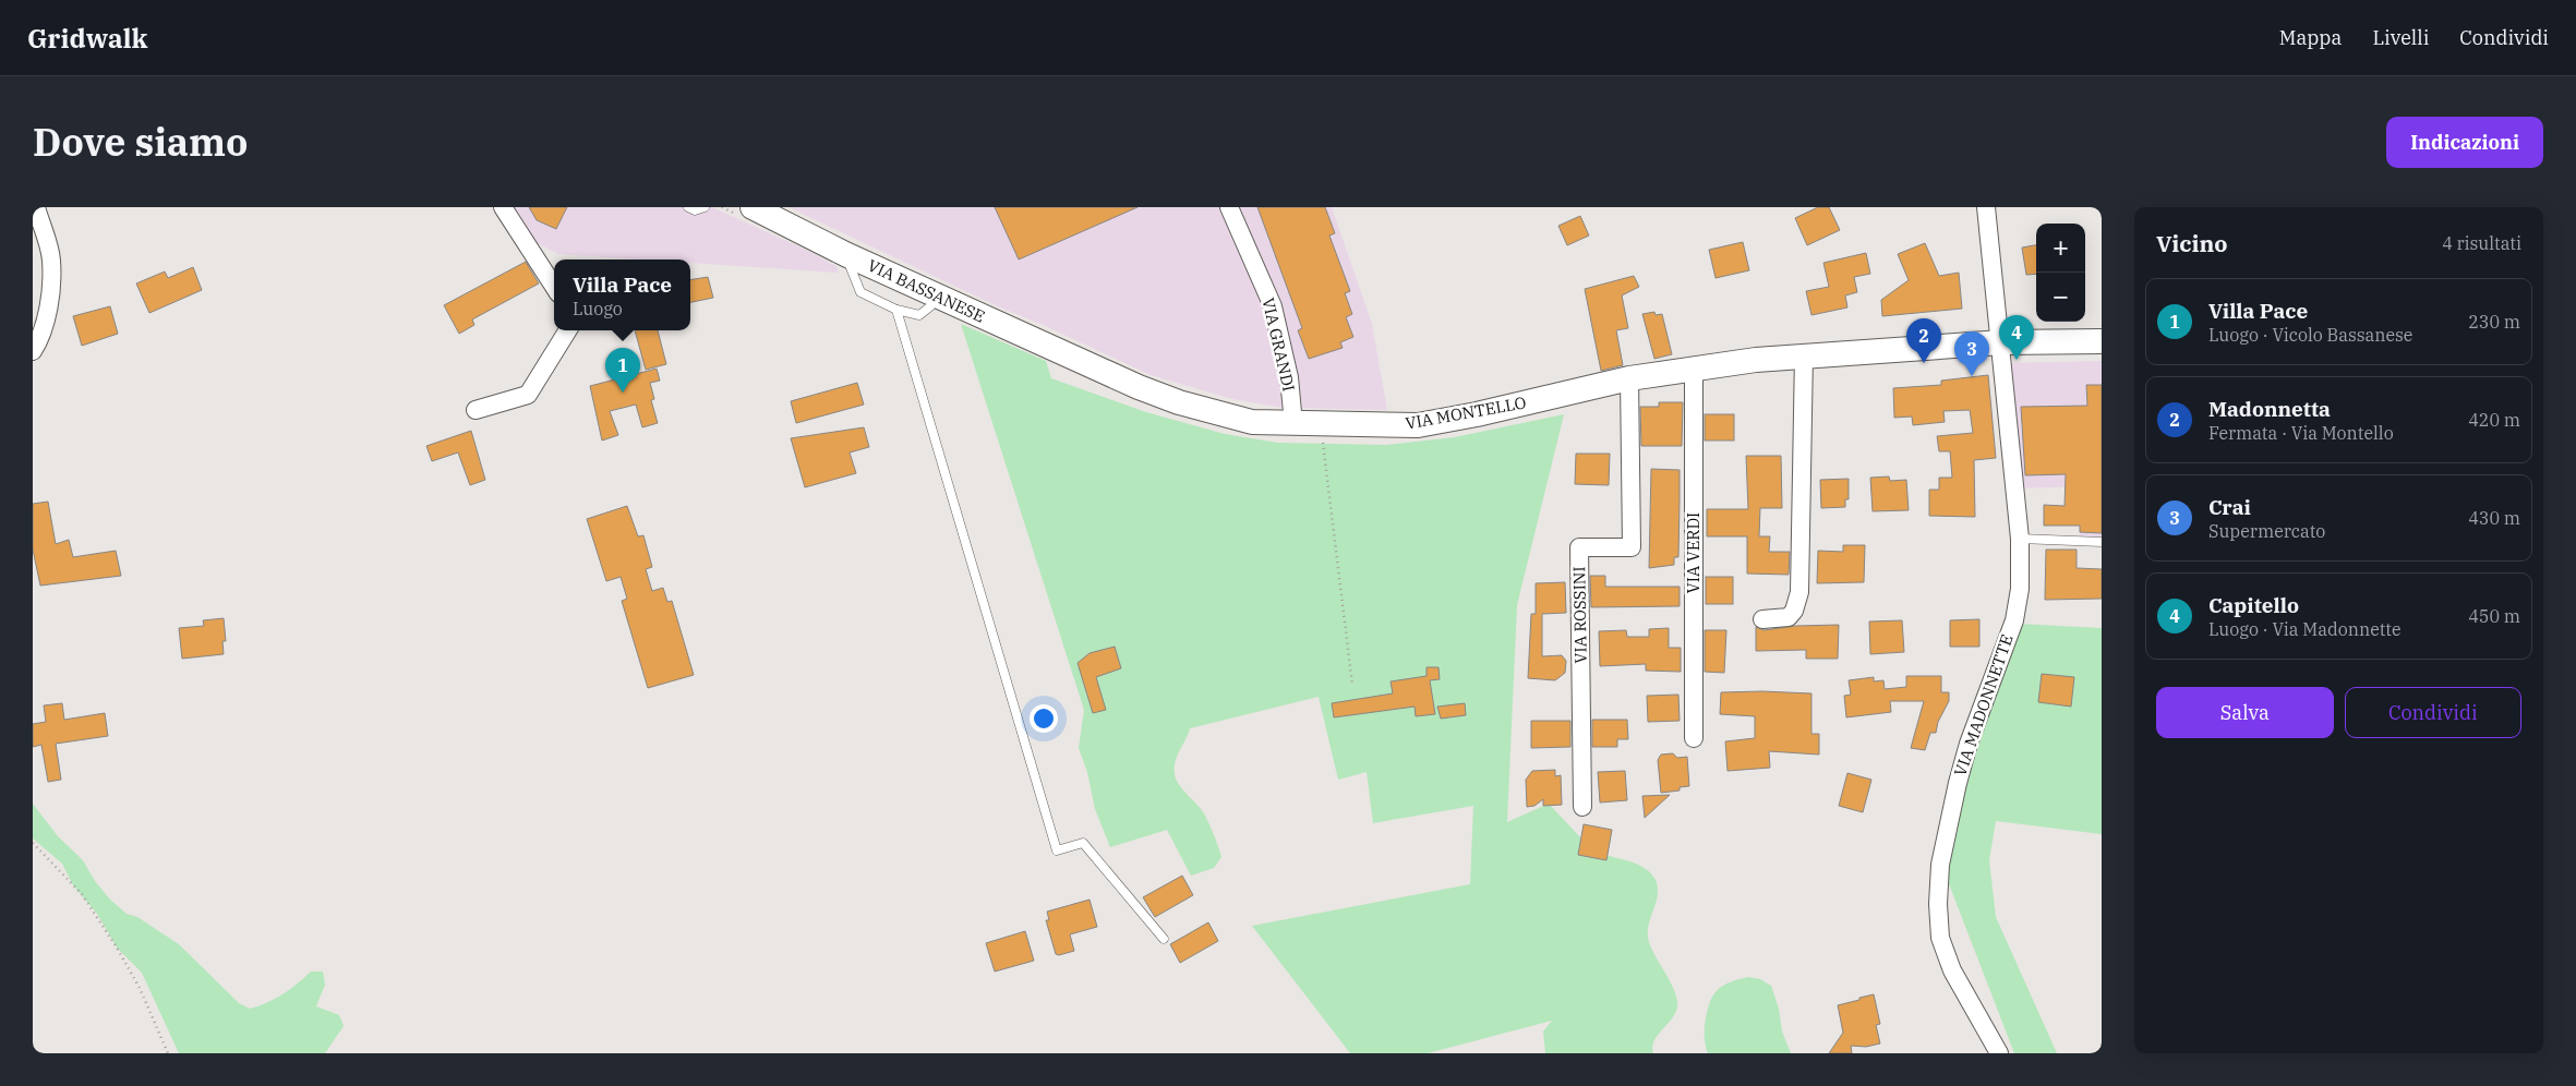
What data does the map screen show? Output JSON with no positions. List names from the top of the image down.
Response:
{
  "streets": {
    "main road": ["VIA BASSANESE", "VIA MONTELLO"],
    "street": [
      "VIA GRANDI",
      "VIA VERDI",
      "VIA ROSSINI",
      "VIA MADONNETTE"
    ]
  },
  "crossings": [
    ["VIA BASSANESE", "VIA MONTELLO"],
    ["VIA GRANDI", "VIA MONTELLO"],
    ["VIA MONTELLO", "VIA VERDI"],
    ["VIA MONTELLO", "VIA ROSSINI"],
    ["VIA MONTELLO", "VIA MADONNETTE"]
  ],
  "page": {
    "header": "Gridwalk",
    "nav": ["Mappa", "Livelli", "Condividi"],
    "title": "Dove siamo",
    "buttons": [
      "Indicazioni",
      ["Salva", "Condividi"]
    ],
    "heading": ["Vicino", "4 risultati"],
    "map_buttons": ["+", "−"],
    "popup": ["Villa Pace", "Luogo"],
    "list": [
      {
        "mark": "1",
        "name": "Villa Pace",
        "note": "Luogo · Vicolo Bassanese",
        "value": "230 m"
      },
      {
        "mark": "2",
        "name": "Madonnetta",
        "note": "Fermata · Via Montello",
        "value": "420 m"
      },
      {
        "mark": "3",
        "name": "Crai",
        "note": "Supermercato",
        "value": "430 m"
      },
      {
        "mark": "4",
        "name": "Capitello",
        "note": "Luogo · Via Madonnette",
        "value": "450 m"
      }
    ],
    "pins": [
      "4",
      "2",
      "3",
      "1"
    ]
  }
}
